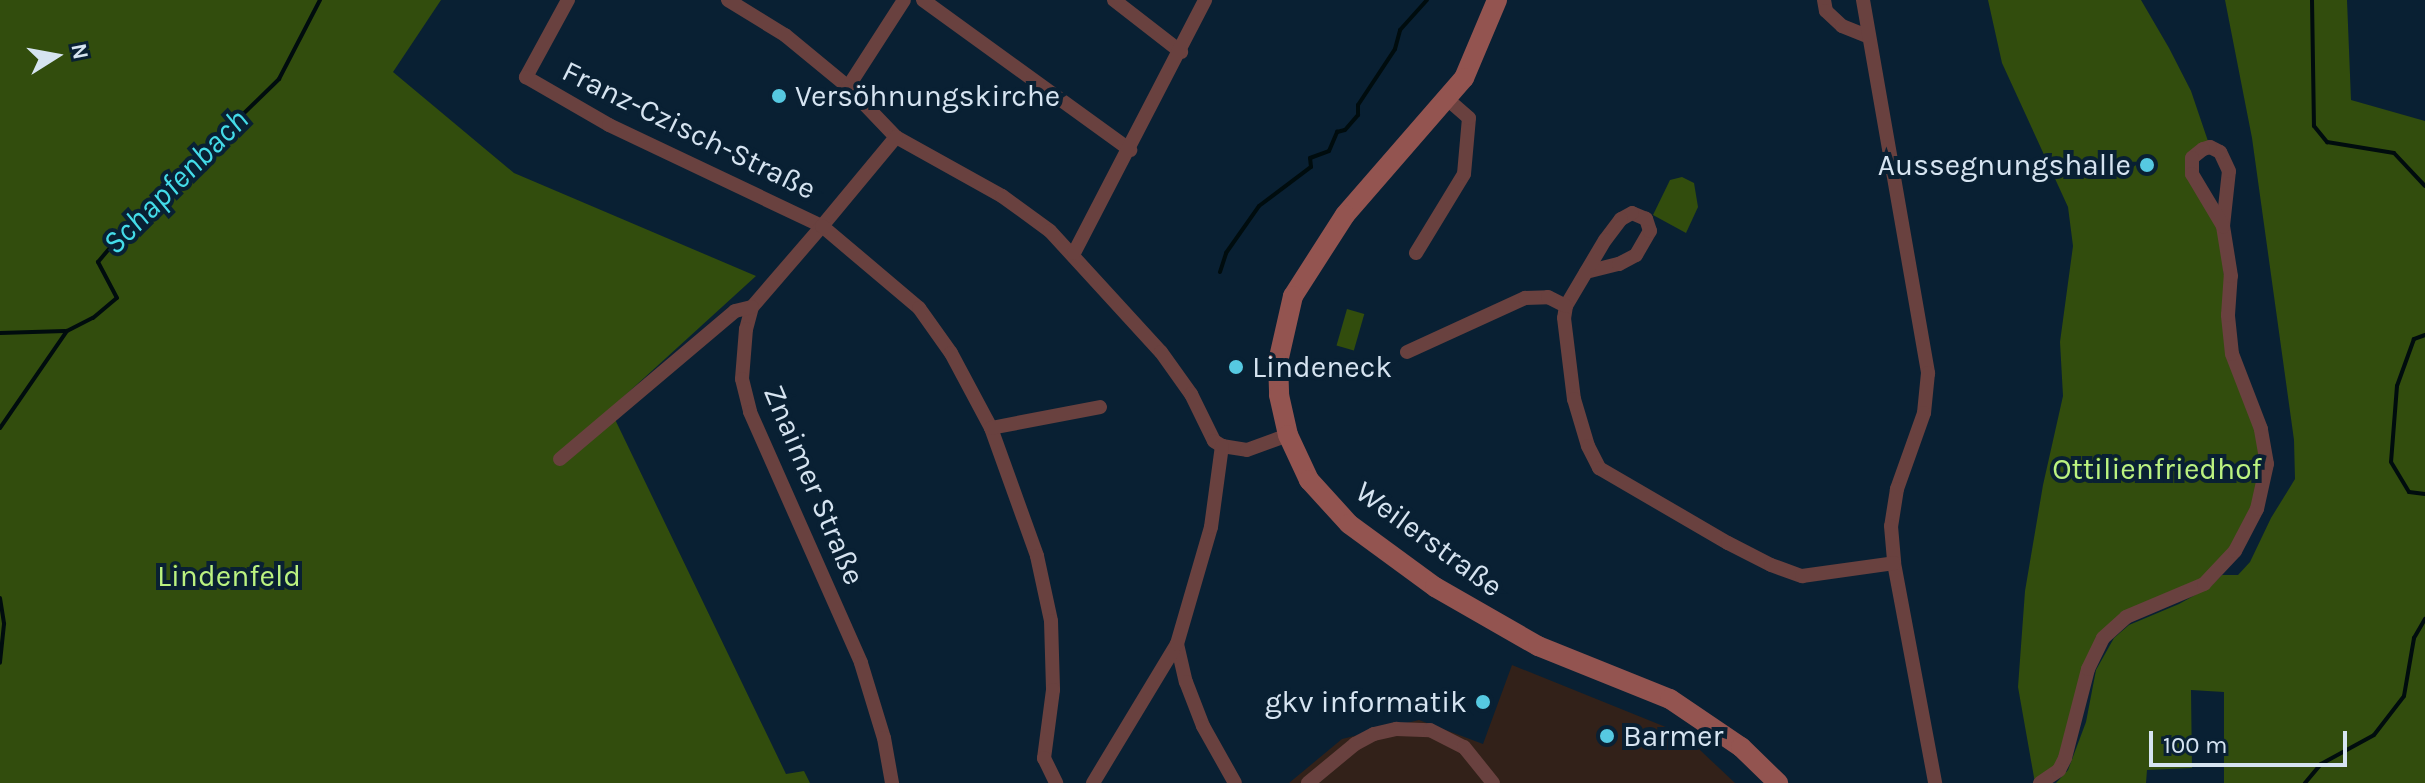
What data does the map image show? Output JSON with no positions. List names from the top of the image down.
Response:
{
  "streets": {
    "main road": ["Weilerstraße"],
    "street": ["Franz-Czisch-Straße", "Znaimer Straße"]
  },
  "water": ["Schapfenbach"],
  "parks": ["Ottilienfriedhof", "Lindenfeld"],
  "places": [
    "Versöhnungskirche",
    "Aussegnungshalle",
    "Lindeneck",
    "gkv informatik",
    "Barmer"
  ],
  "scale_bar": "100 m",
  "north": "right"
}
